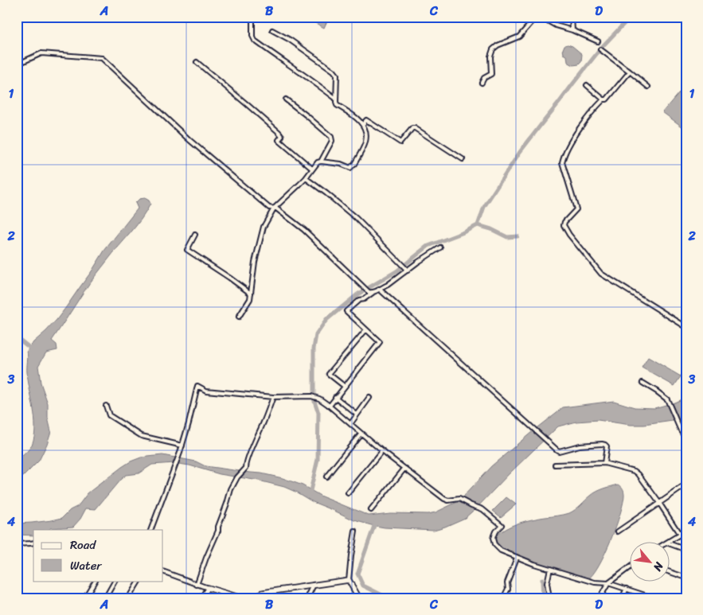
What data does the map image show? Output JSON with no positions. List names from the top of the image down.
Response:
{
  "legend": ["Road", "Water"],
  "north": "bottom right",
  "grid": {
    "columns": [
      "A",
      "B",
      "C",
      "D"
    ],
    "rows": [
      "1",
      "2",
      "3",
      "4"
    ]
  }
}
